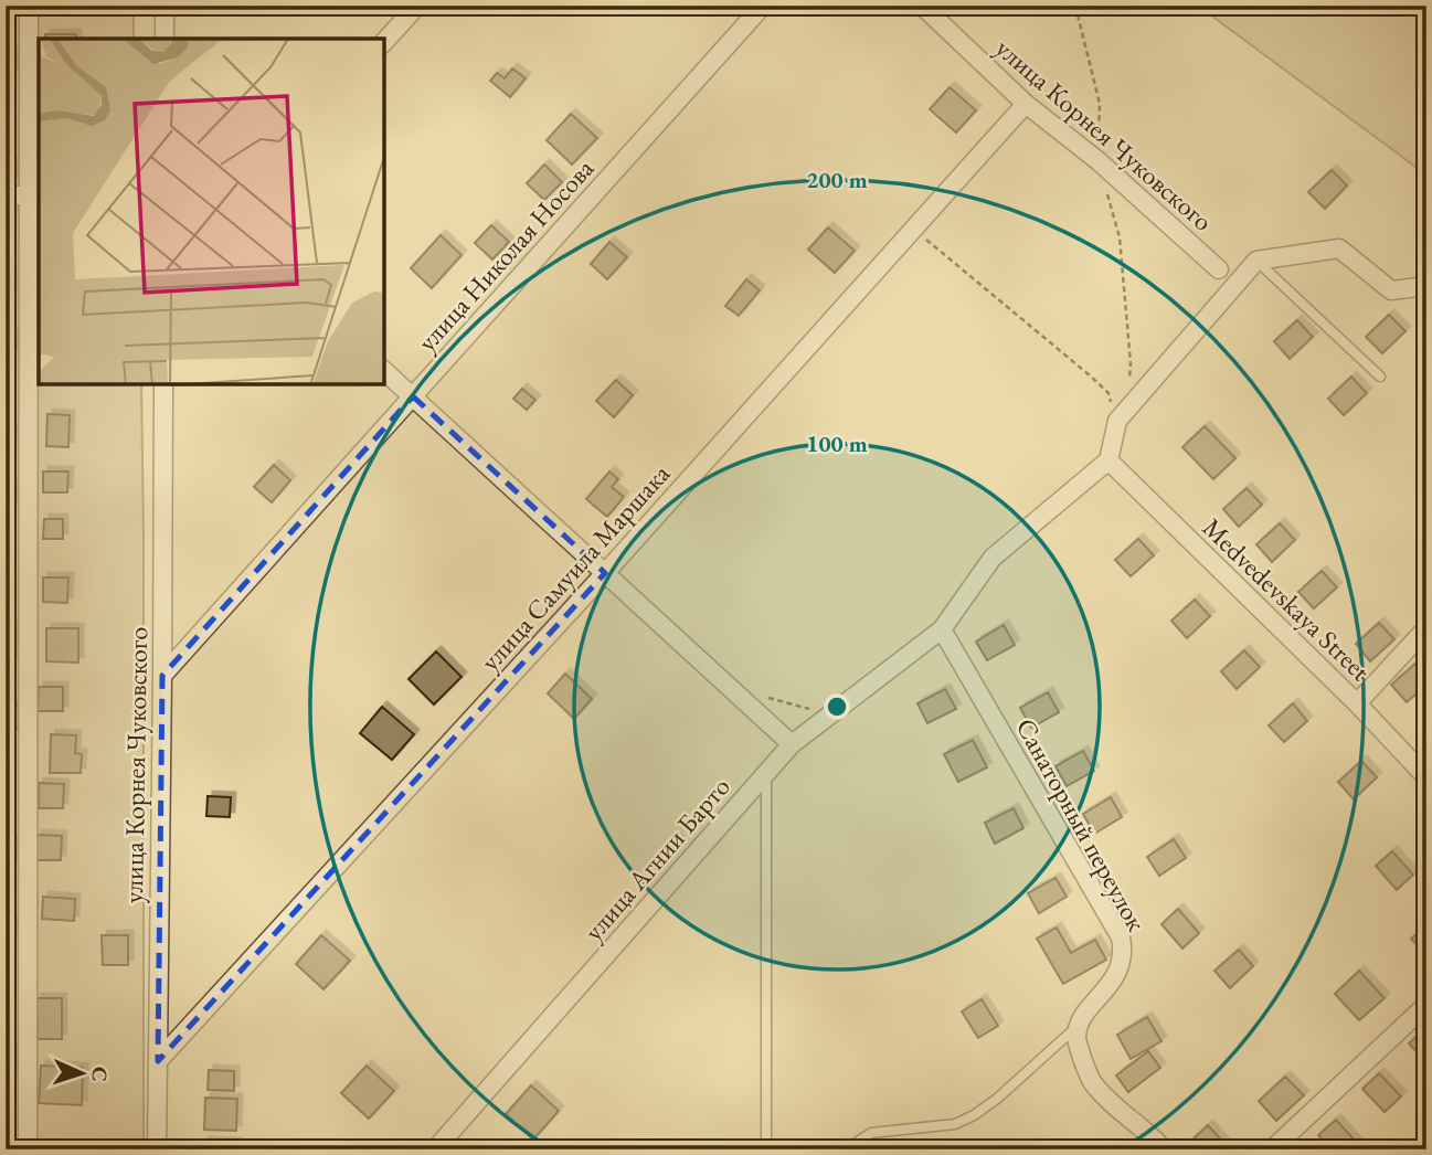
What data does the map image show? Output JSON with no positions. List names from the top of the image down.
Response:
{
  "streets": {
    "street": [
      "улица Корнея Чуковского",
      "улица Николая Носова",
      "улица Самуила Маршака",
      "Medvedevskaya Street",
      "Санаторный переулок",
      "улица Агнии Барто"
    ]
  },
  "crossings": [
    ["улица Корнея Чуковского", "улица Николая Носова"],
    ["улица Корнея Чуковского", "улица Самуила Маршака"],
    ["Medvedevskaya Street", "улица Агнии Барто"],
    ["Санаторный переулок", "улица Агнии Барто"]
  ],
  "north": "right",
  "rings": ["200 m", "100 m"]
}
